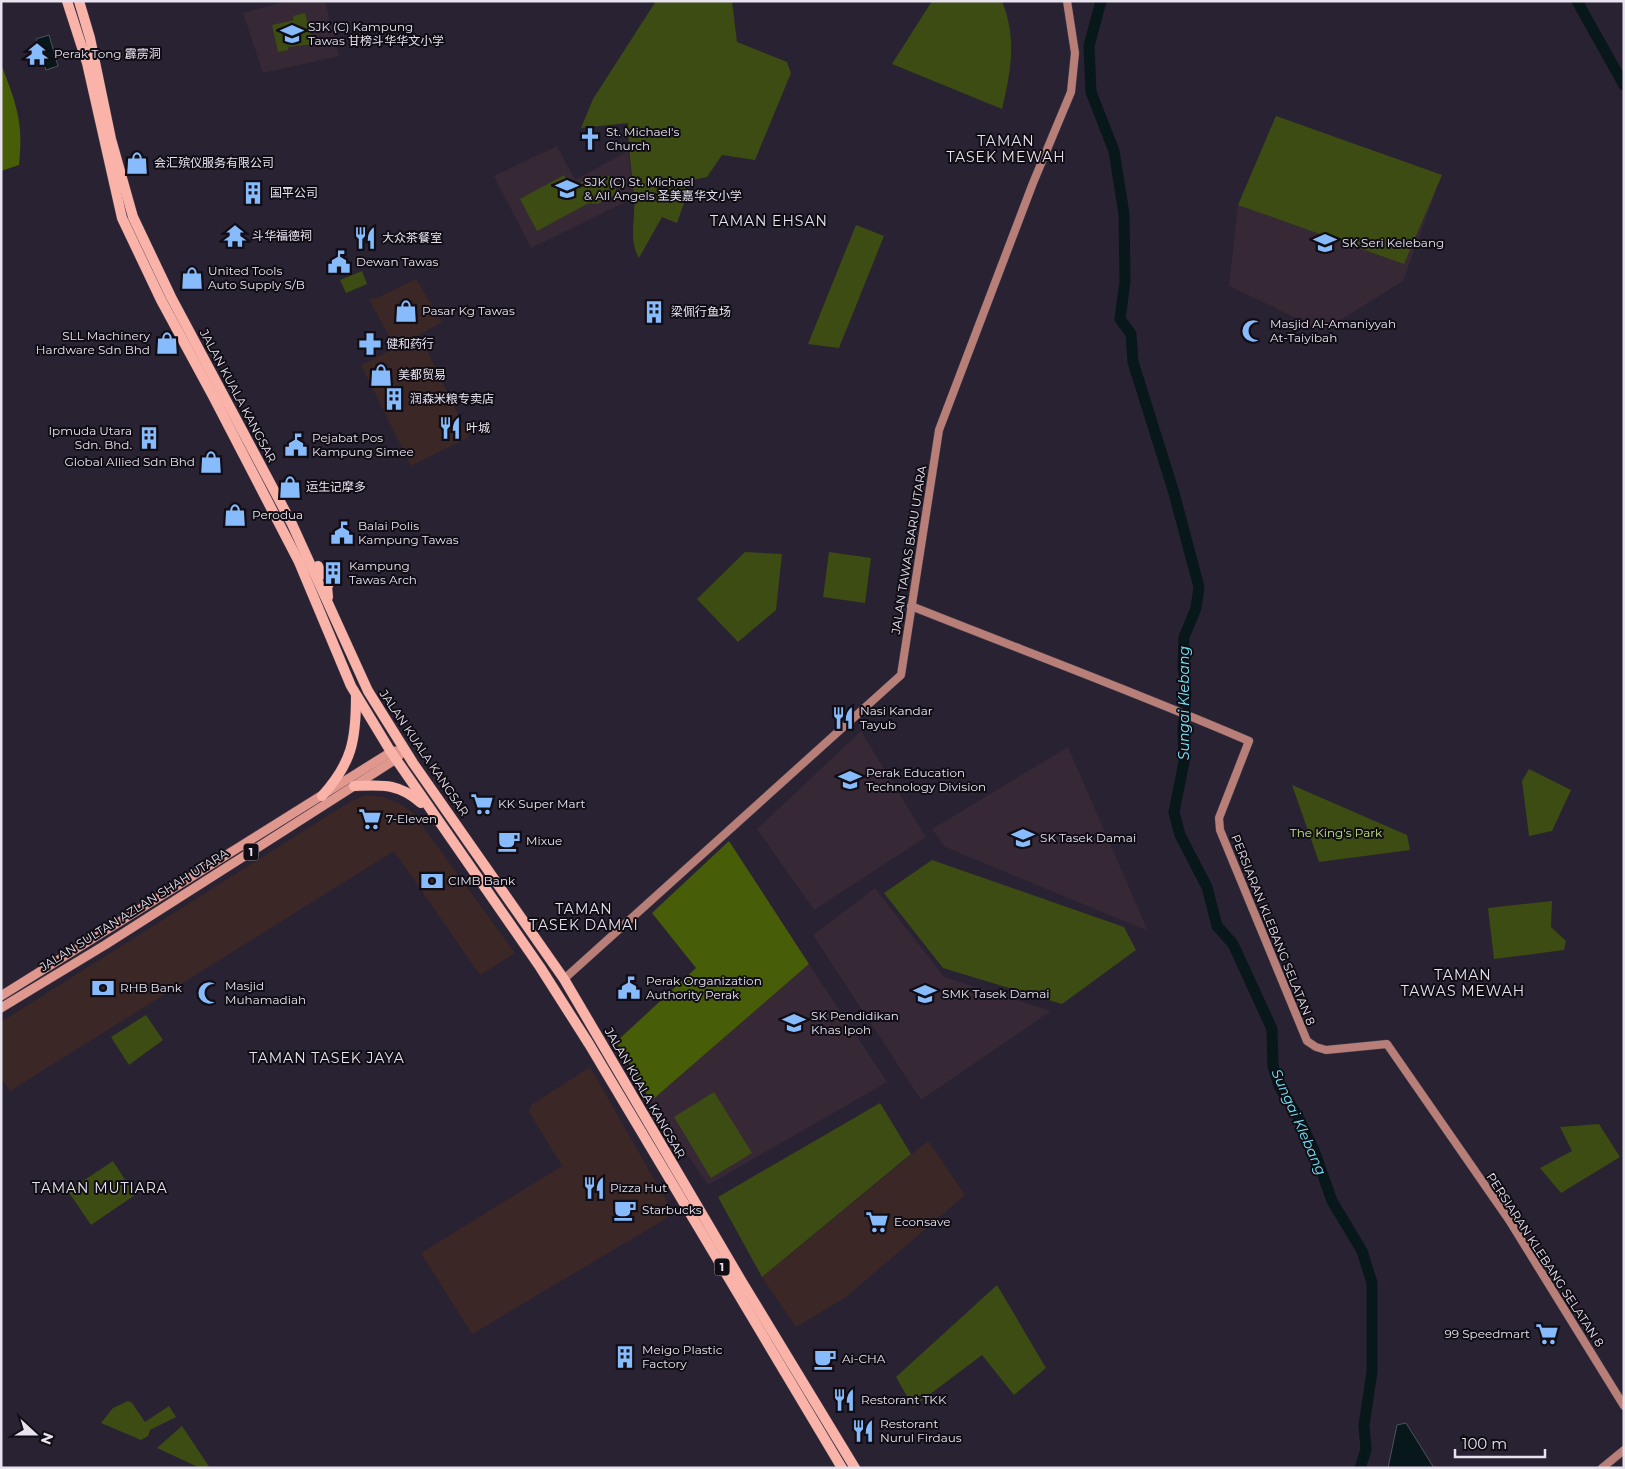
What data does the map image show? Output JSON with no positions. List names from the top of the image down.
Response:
{
  "streets": {
    "highway": ["JALAN KUALA KANGSAR", "1"],
    "main road": ["JALAN SULTAN AZLAN SHAH UTARA"],
    "street": ["JALAN TAWAS BARU UTARA", "PERSIARAN KLEBANG SELATAN 8"]
  },
  "crossings": [
    ["JALAN KUALA KANGSAR", "JALAN TAWAS BARU UTARA"],
    ["JALAN KUALA KANGSAR", "JALAN SULTAN AZLAN SHAH UTARA"],
    ["JALAN TAWAS BARU UTARA", "PERSIARAN KLEBANG SELATAN 8"]
  ],
  "districts": [
    "TAMAN TASEK MEWAH",
    "TAMAN EHSAN",
    "TAMAN TASEK DAMAI",
    "TAMAN TAWAS MEWAH",
    "TAMAN TASEK JAYA",
    "TAMAN MUTIARA"
  ],
  "water": ["Sungai Klebang"],
  "parks": ["The King's Park"],
  "places": {
    "school or university": [
      "SJK (C) Kampung Tawas 甘榜斗华华文小学",
      "SJK (C) St. Michael & All Angels 圣美嘉华文小学",
      "SK Seri Kelebang",
      "Perak Education Technology Division",
      "SK Tasek Damai",
      "SMK Tasek Damai",
      "SK Pendidikan Khas Ipoh"
    ],
    "temple": ["Perak Tong 霹雳洞", "斗华福德祠"],
    "church": ["St. Michael's Church"],
    "shop": [
      "会汇殡仪服务有限公司",
      "United Tools Auto Supply S/B",
      "Pasar Kg Tawas",
      "SLL Machinery Hardware Sdn Bhd",
      "美都贸易",
      "Global Allied Sdn Bhd",
      "运生记摩多",
      "Perodua"
    ],
    "building": [
      "国平公司",
      "梁佩行鱼场",
      "润森米粮专卖店",
      "Ipmuda Utara Sdn. Bhd.",
      "Kampung Tawas Arch",
      "Meigo Plastic Factory"
    ],
    "restaurant": [
      "大众茶餐室",
      "叶城",
      "Nasi Kandar Tayub",
      "Pizza Hut",
      "Restorant TKK",
      "Restorant Nurul Firdaus"
    ],
    "public building": [
      "Dewan Tawas",
      "Pejabat Pos Kampung Simee",
      "Balai Polis Kampung Tawas",
      "Perak Organization Authority Perak"
    ],
    "mosque": ["Masjid Al-Amaniyyah At-Taiyibah", "Masjid Muhamadiah"],
    "pharmacy": ["健和药行"],
    "supermarket": [
      "KK Super Mart",
      "7-Eleven",
      "Econsave",
      "99 Speedmart"
    ],
    "cafe": ["Mixue", "Starbucks", "Ai-CHA"],
    "bank": ["CIMB Bank", "RHB Bank"]
  },
  "scale_bar": "100 m",
  "north": "right"
}
